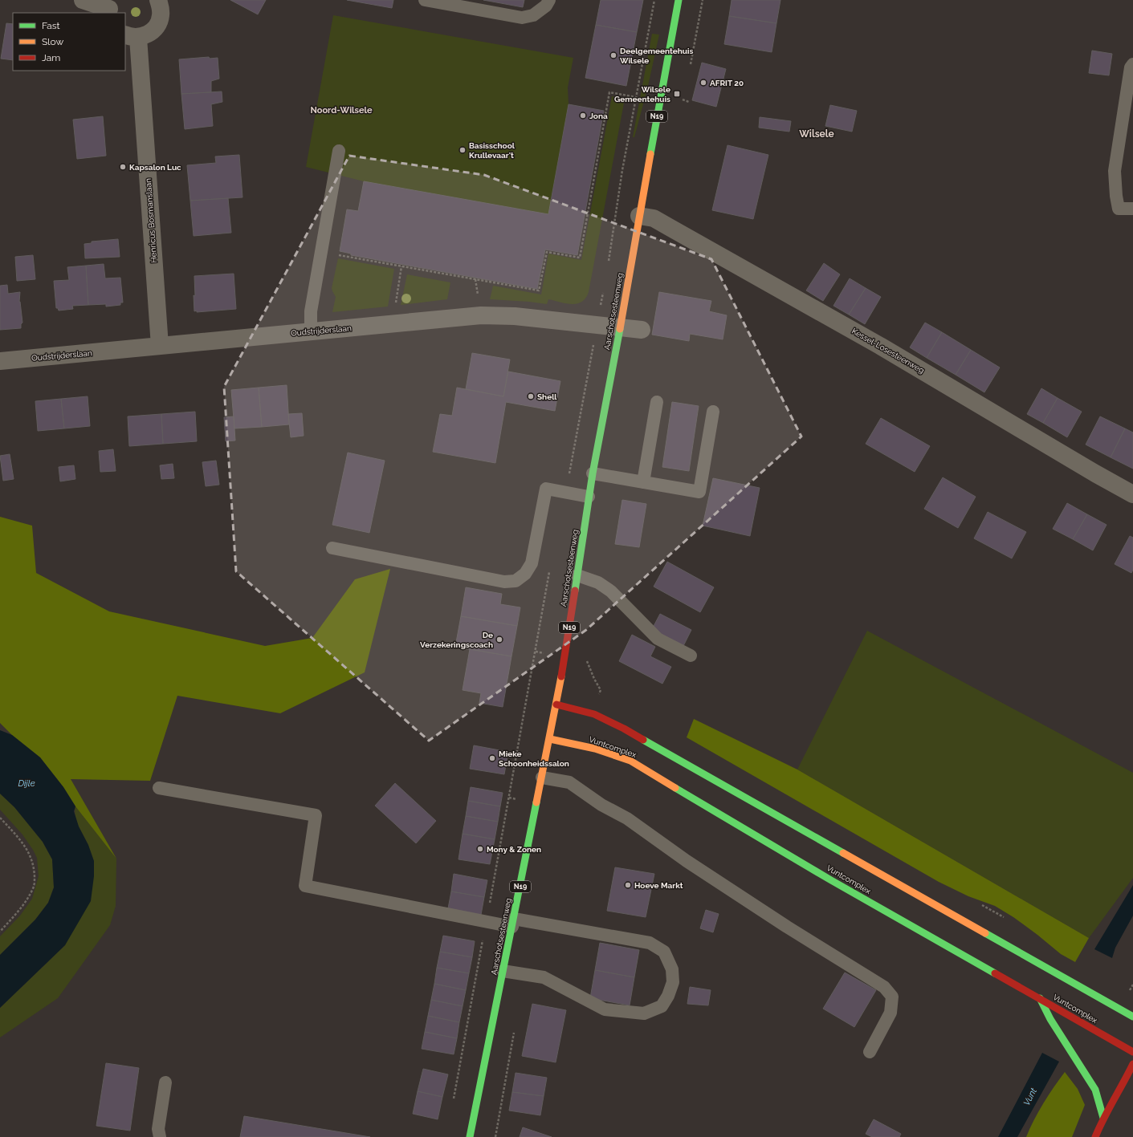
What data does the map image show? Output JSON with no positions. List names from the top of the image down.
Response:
{
  "streets": {
    "main road": ["N19", "Aarschotsesteenweg", "Vuntcomplex"],
    "street": ["Henricus Bosmanslaan", "Oudstrijderslaan", "Kessel-Losesteenweg"]
  },
  "crossings": [
    ["Henricus Bosmanslaan", "Oudstrijderslaan"],
    ["Aarschotsesteenweg", "Oudstrijderslaan"],
    ["Aarschotsesteenweg", "Kessel-Losesteenweg"],
    ["Aarschotsesteenweg", "Vuntcomplex"]
  ],
  "districts": ["Noord-Wilsele", "Wilsele"],
  "water": ["Dijle", "Vunt"],
  "places": {
    "other": [
      "Deelgemeentehuis Wilsele",
      "AFRIT 20",
      "Jona",
      "Basisschool Krullevaar't",
      "Kapsalon Luc",
      "Shell",
      "De Verzekeringscoach",
      "Mieke Schoonheidssalon",
      "Mony & Zonen",
      "Hoeve Markt"
    ],
    "transit": ["Wilsele Gemeentehuis"]
  },
  "legend": ["Fast", "Slow", "Jam"]
}
